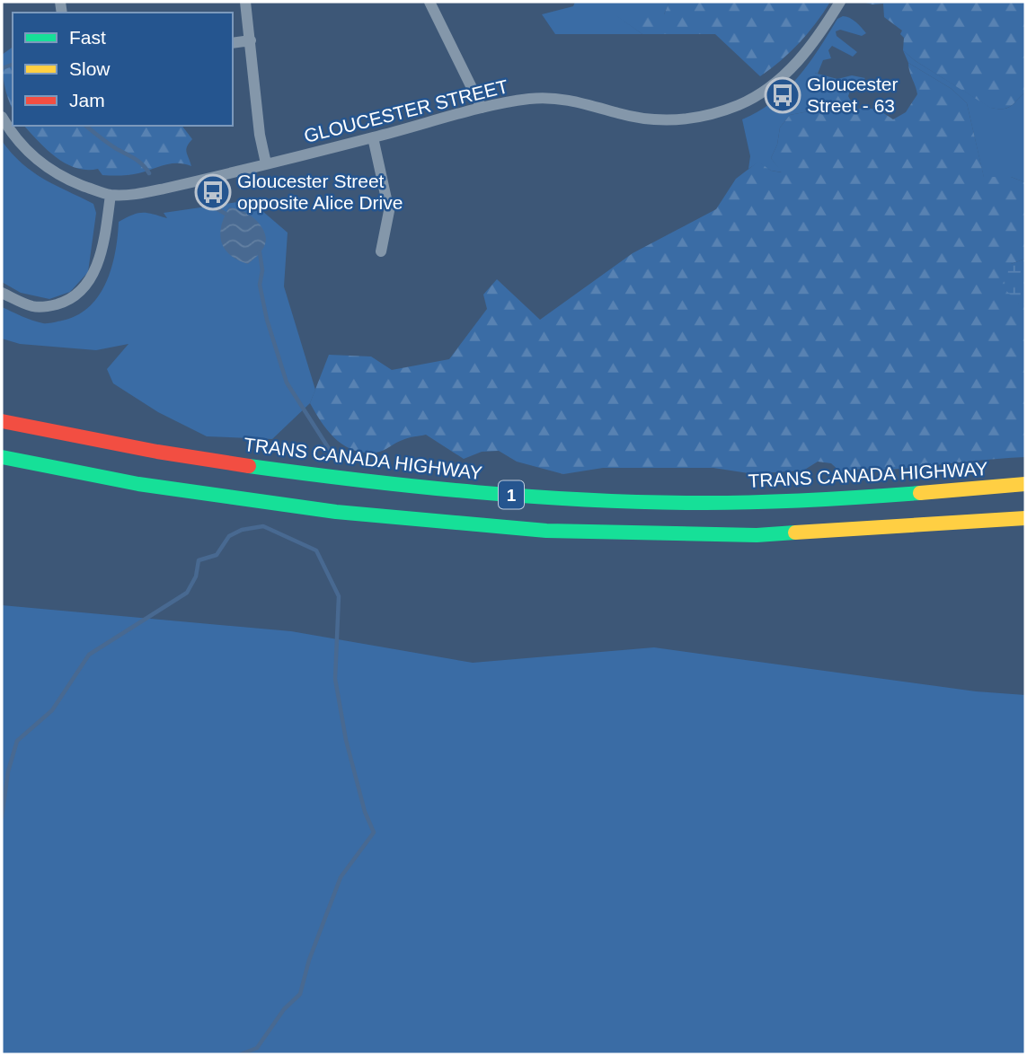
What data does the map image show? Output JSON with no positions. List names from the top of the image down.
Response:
{
  "streets": {
    "highway": ["TRANS CANADA HIGHWAY", "1"],
    "street": ["GLOUCESTER STREET"]
  },
  "places": {
    "bus stop": ["Gloucester Street - 63", "Gloucester Street opposite Alice Drive"]
  },
  "legend": ["Fast", "Slow", "Jam"]
}
